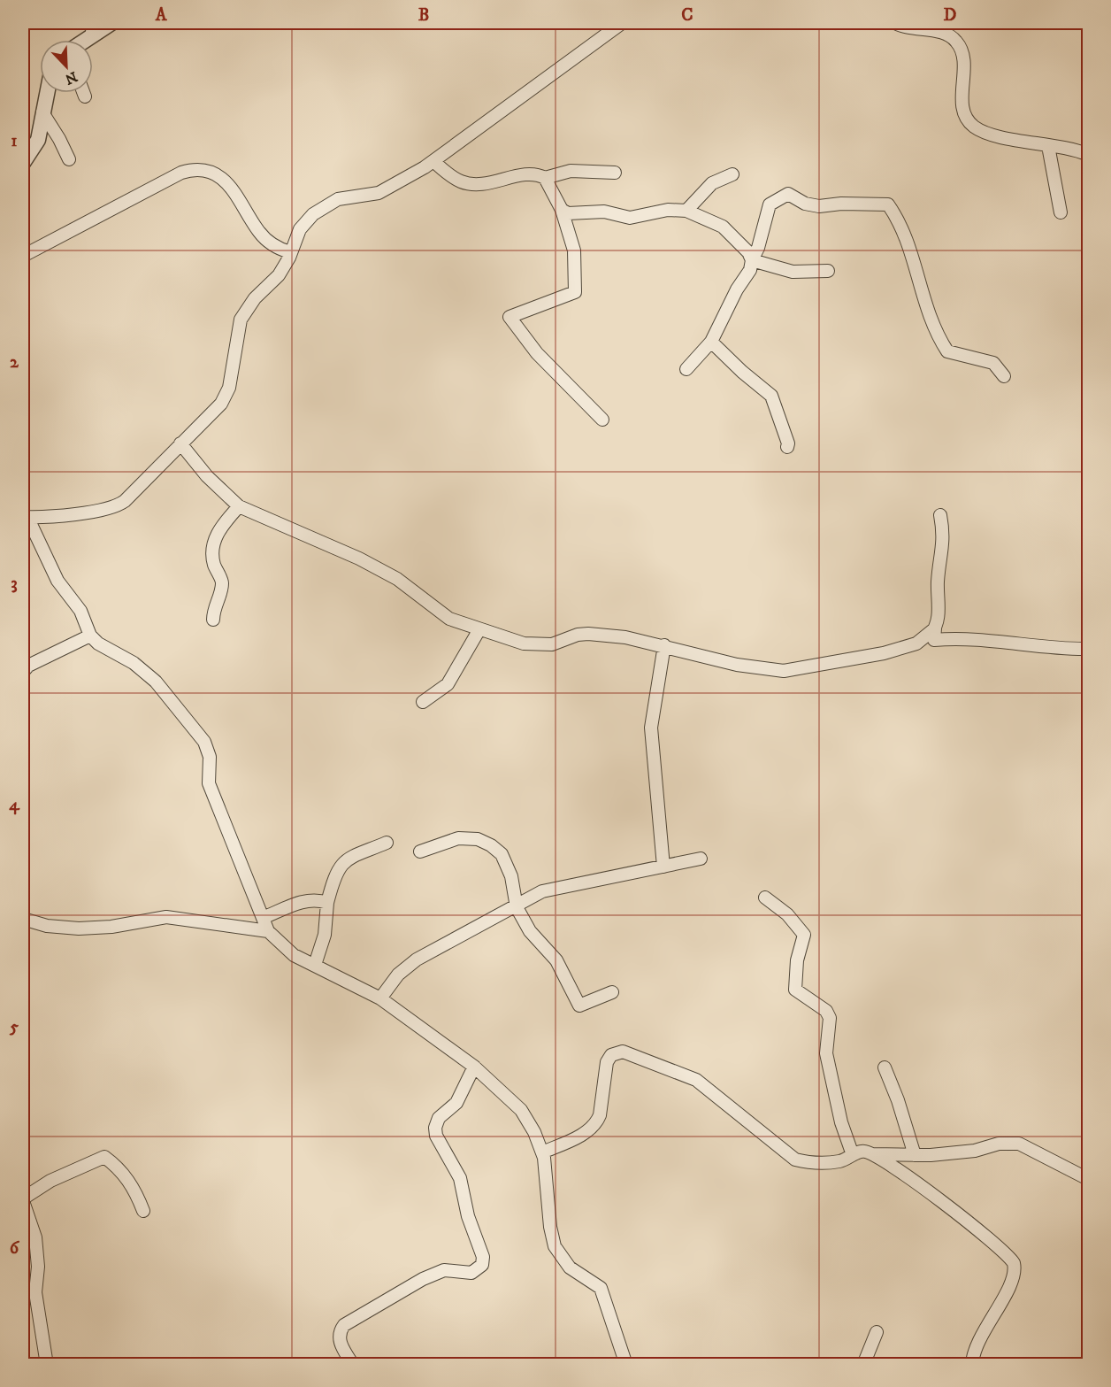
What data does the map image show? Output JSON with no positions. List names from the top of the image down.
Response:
{
  "north": "bottom right",
  "grid": {
    "columns": [
      "A",
      "B",
      "C",
      "D"
    ],
    "rows": [
      "1",
      "2",
      "3",
      "4",
      "5",
      "6"
    ]
  }
}
